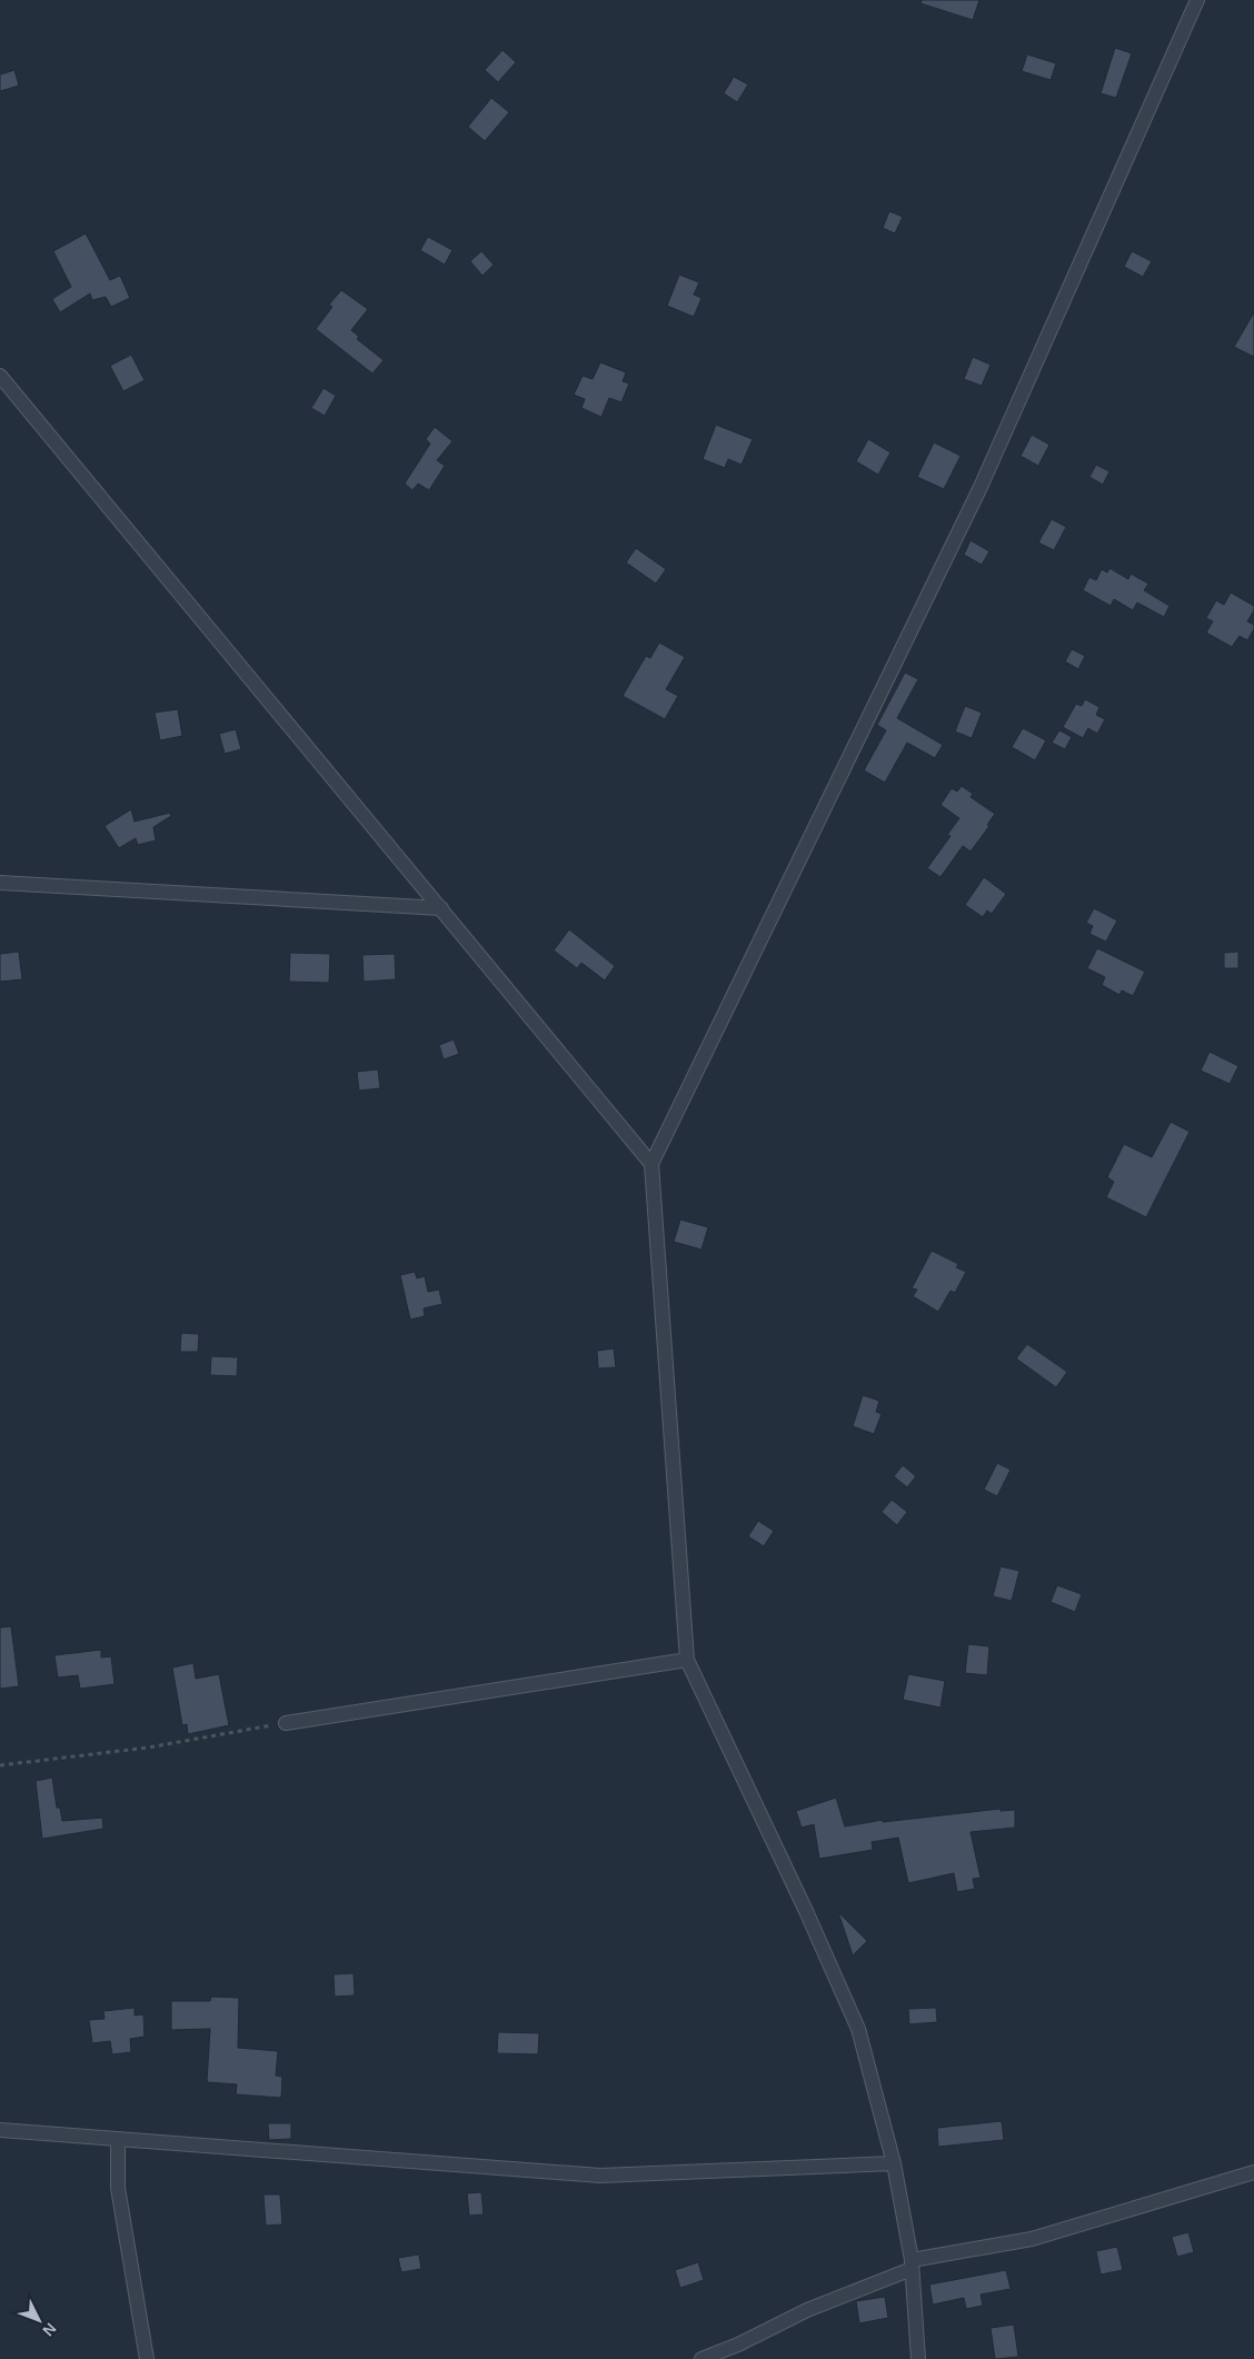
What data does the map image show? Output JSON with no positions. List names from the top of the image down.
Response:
{
  "north": "bottom right"
}
